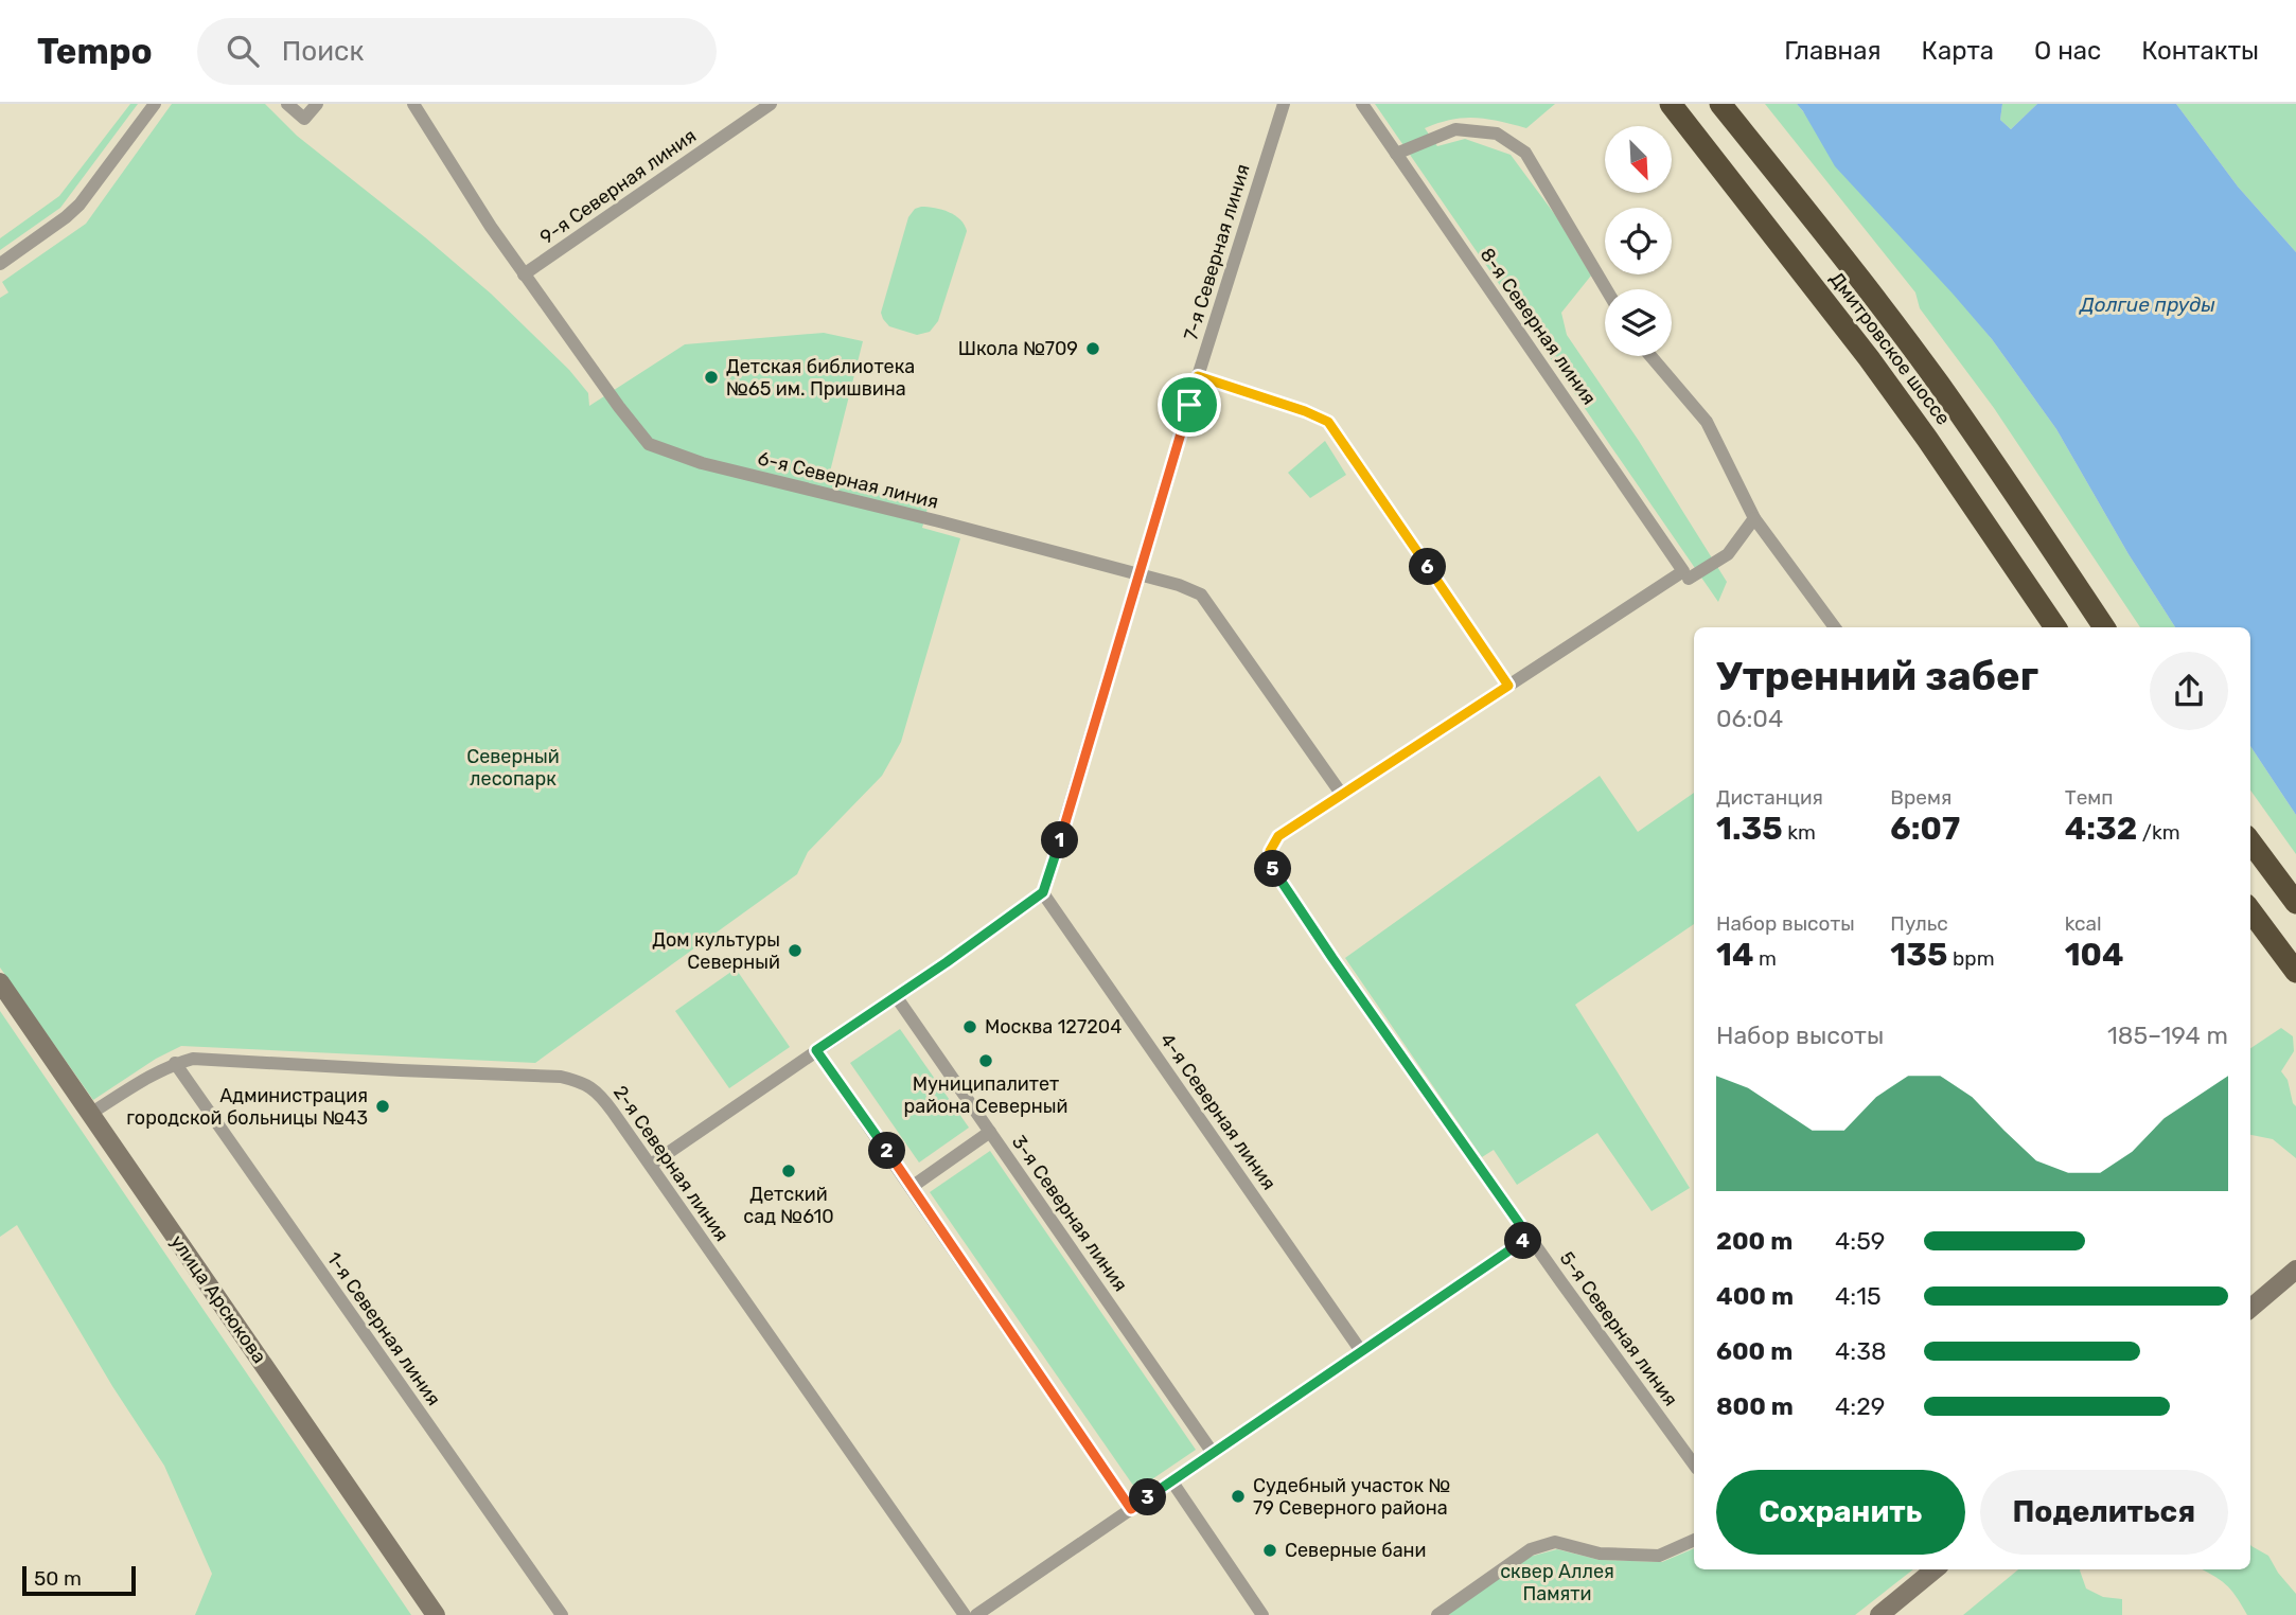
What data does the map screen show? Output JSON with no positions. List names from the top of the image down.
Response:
{
  "streets": {
    "highway": ["Дмитровское шоссе"],
    "street": [
      "9-я Северная линия",
      "7-я Северная линия",
      "8-я Северная линия",
      "6-я Северная линия",
      "4-я Северная линия",
      "2-я Северная линия",
      "3-я Северная линия",
      "улица Арсюкова",
      "1-я Северная линия",
      "5-я Северная линия"
    ]
  },
  "crossings": [
    ["9-я Северная линия", "6-я Северная линия"],
    ["7-я Северная линия", "6-я Северная линия"],
    ["7-я Северная линия", "4-я Северная линия"],
    ["8-я Северная линия", "5-я Северная линия"],
    ["6-я Северная линия", "5-я Северная линия"],
    ["2-я Северная линия", "улица Арсюкова"],
    ["2-я Северная линия", "1-я Северная линия"]
  ],
  "water": ["Долгие пруды"],
  "parks": ["Северный лесопарк", "сквер Аллея Памяти"],
  "places": [
    "Школа №709",
    "Детская библиотека №65 им. Пришвина",
    "Дом культуры Северный",
    "Москва 127204",
    "Муниципалитет района Северный",
    "Администрация городской больницы №43",
    "Детский сад №610",
    "Судебный участок № 79 Северного района",
    "Северные бани"
  ],
  "scale_bar": "50 m",
  "north": "bottom right",
  "page": {
    "header": "Tempo",
    "search": "Поиск",
    "nav": [
      "Главная",
      "Карта",
      "О нас",
      "Контакты"
    ],
    "pins": [
      "6",
      "1",
      "5",
      "2",
      "4",
      "3"
    ],
    "heading": ["Утренний забег", "06:04"],
    "stats": [
      ["Дистанция", "1.35 km"],
      ["Время", "6:07"],
      ["Темп", "4:32 /km"],
      ["Набор высоты", "14 m"],
      ["Пульс", "135 bpm"],
      ["kcal", "104"]
    ],
    "chart": ["Набор высоты", "185–194 m"],
    "list": [
      {
        "name": "200 m",
        "note": "4:59"
      },
      {
        "name": "400 m",
        "note": "4:15"
      },
      {
        "name": "600 m",
        "note": "4:38"
      },
      {
        "name": "800 m",
        "note": "4:29"
      }
    ],
    "buttons": ["Сохранить", "Поделиться"],
    "scale": "50 m"
  }
}
